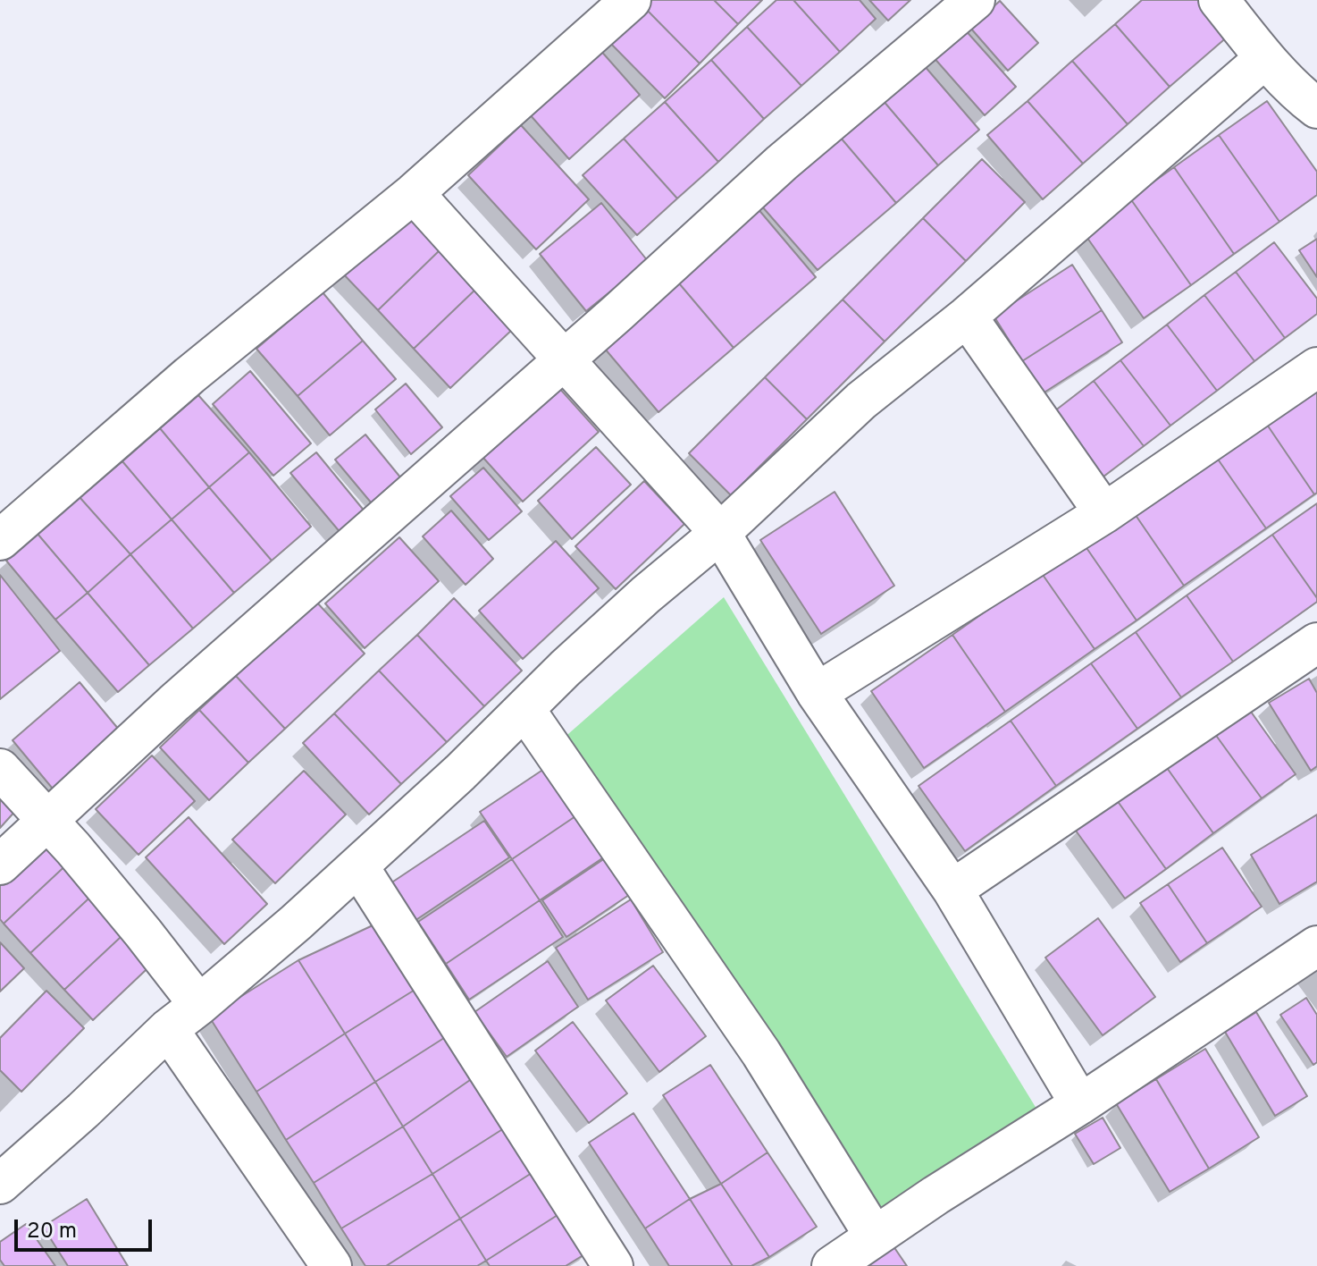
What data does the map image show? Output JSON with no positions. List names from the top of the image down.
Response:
{
  "scale_bar": "20 m"
}
